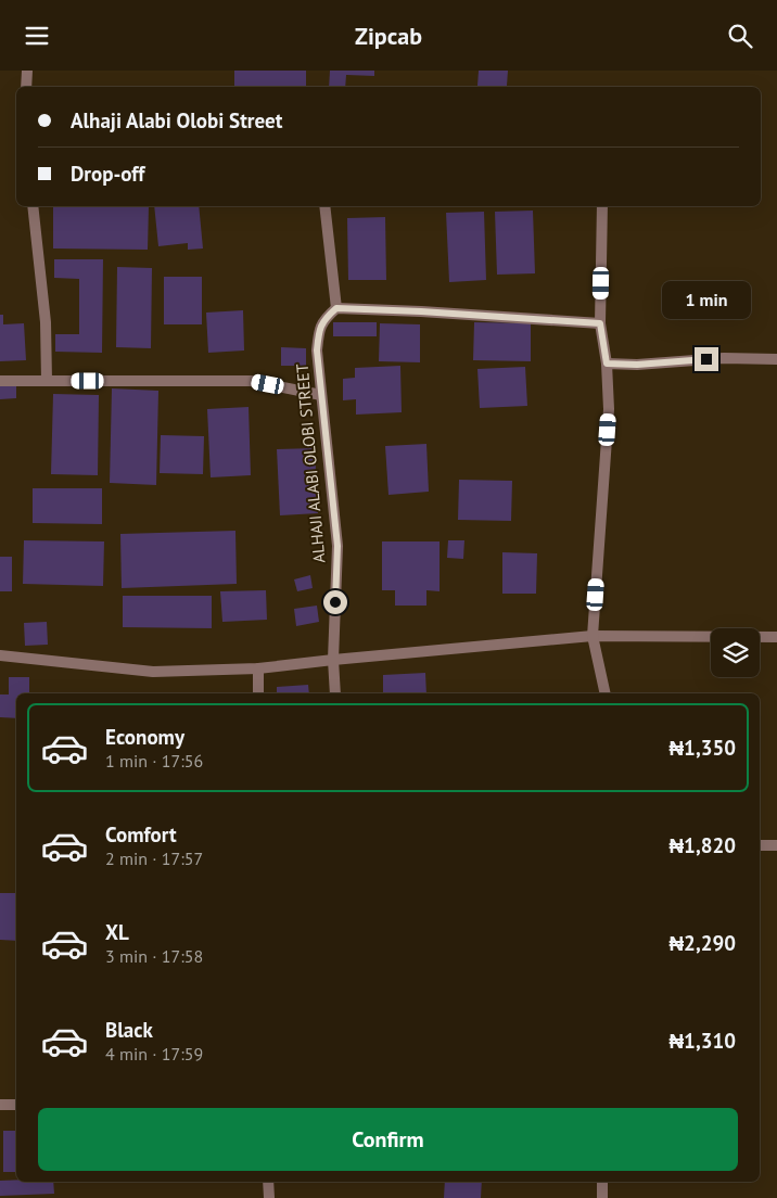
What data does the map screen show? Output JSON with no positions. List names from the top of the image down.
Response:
{
  "streets": {
    "street": ["ALHAJI ALABI OLOBI STREET"]
  },
  "page": {
    "header": "Zipcab",
    "banner": ["Alhaji Alabi Olobi Street", "Drop-off"],
    "bubble": "1 min",
    "list": [
      {
        "name": "Economy",
        "note": "1 min · 17:56",
        "value": "₦1,350"
      },
      {
        "name": "Comfort",
        "note": "2 min · 17:57",
        "value": "₦1,820"
      },
      {
        "name": "XL",
        "note": "3 min · 17:58",
        "value": "₦2,290"
      },
      {
        "name": "Black",
        "note": "4 min · 17:59",
        "value": "₦1,310"
      }
    ],
    "buttons": "Confirm"
  }
}
